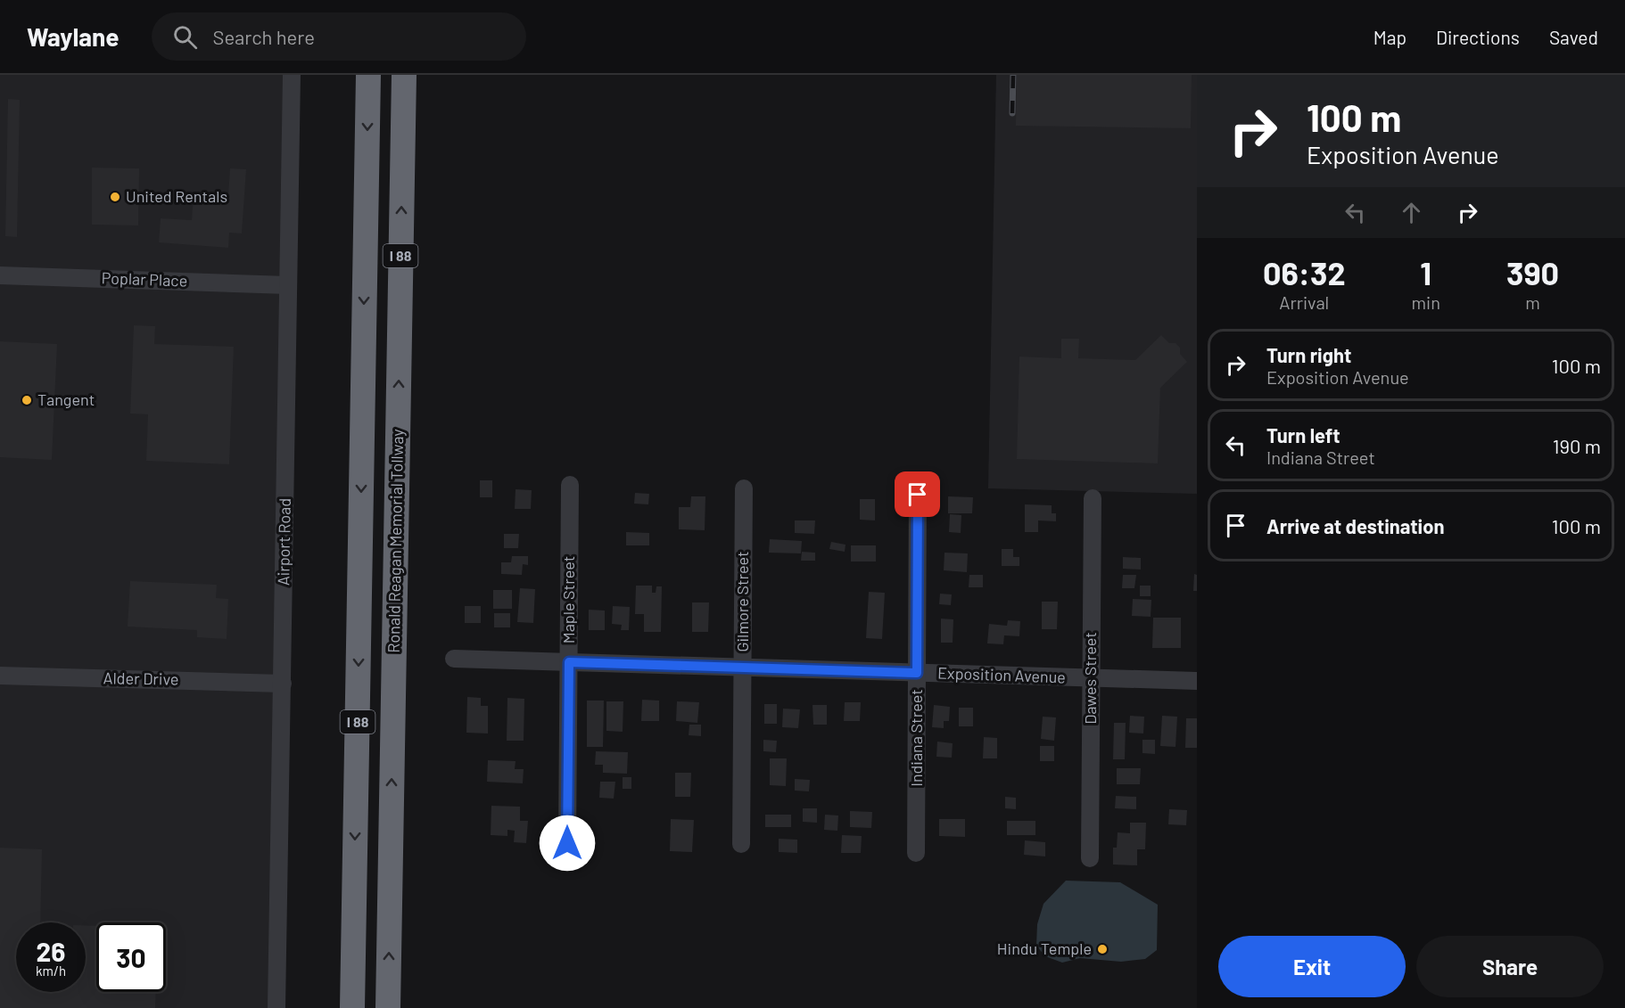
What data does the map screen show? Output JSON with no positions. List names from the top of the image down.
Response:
{
  "streets": {
    "highway": ["I 88", "Ronald Reagan Memorial Tollway"],
    "street": [
      "Poplar Place",
      "Airport Road",
      "Maple Street",
      "Gilmore Street",
      "Exposition Avenue",
      "Dawes Street",
      "Alder Drive",
      "Indiana Street"
    ]
  },
  "crossings": [
    ["Poplar Place", "Airport Road"],
    ["Airport Road", "Alder Drive"],
    ["Maple Street", "Exposition Avenue"],
    ["Gilmore Street", "Exposition Avenue"],
    ["Exposition Avenue", "Dawes Street"],
    ["Exposition Avenue", "Indiana Street"]
  ],
  "places": ["United Rentals", "Tangent", "Hindu Temple"],
  "page": {
    "header": "Waylane",
    "search": "Search here",
    "nav": ["Map", "Directions", "Saved"],
    "turn": ["100 m", "Exposition Avenue"],
    "eta": [
      "06:32",
      "Arrival",
      "1",
      "min",
      "390",
      "m"
    ],
    "list": [
      {
        "name": "Turn right",
        "note": "Exposition Avenue",
        "value": "100 m"
      },
      {
        "name": "Turn left",
        "note": "Indiana Street",
        "value": "190 m"
      },
      {
        "name": "Arrive at destination",
        "value": "100 m"
      }
    ],
    "speed": "26 km/h",
    "limit": "30",
    "buttons": ["Exit", "Share"]
  }
}
